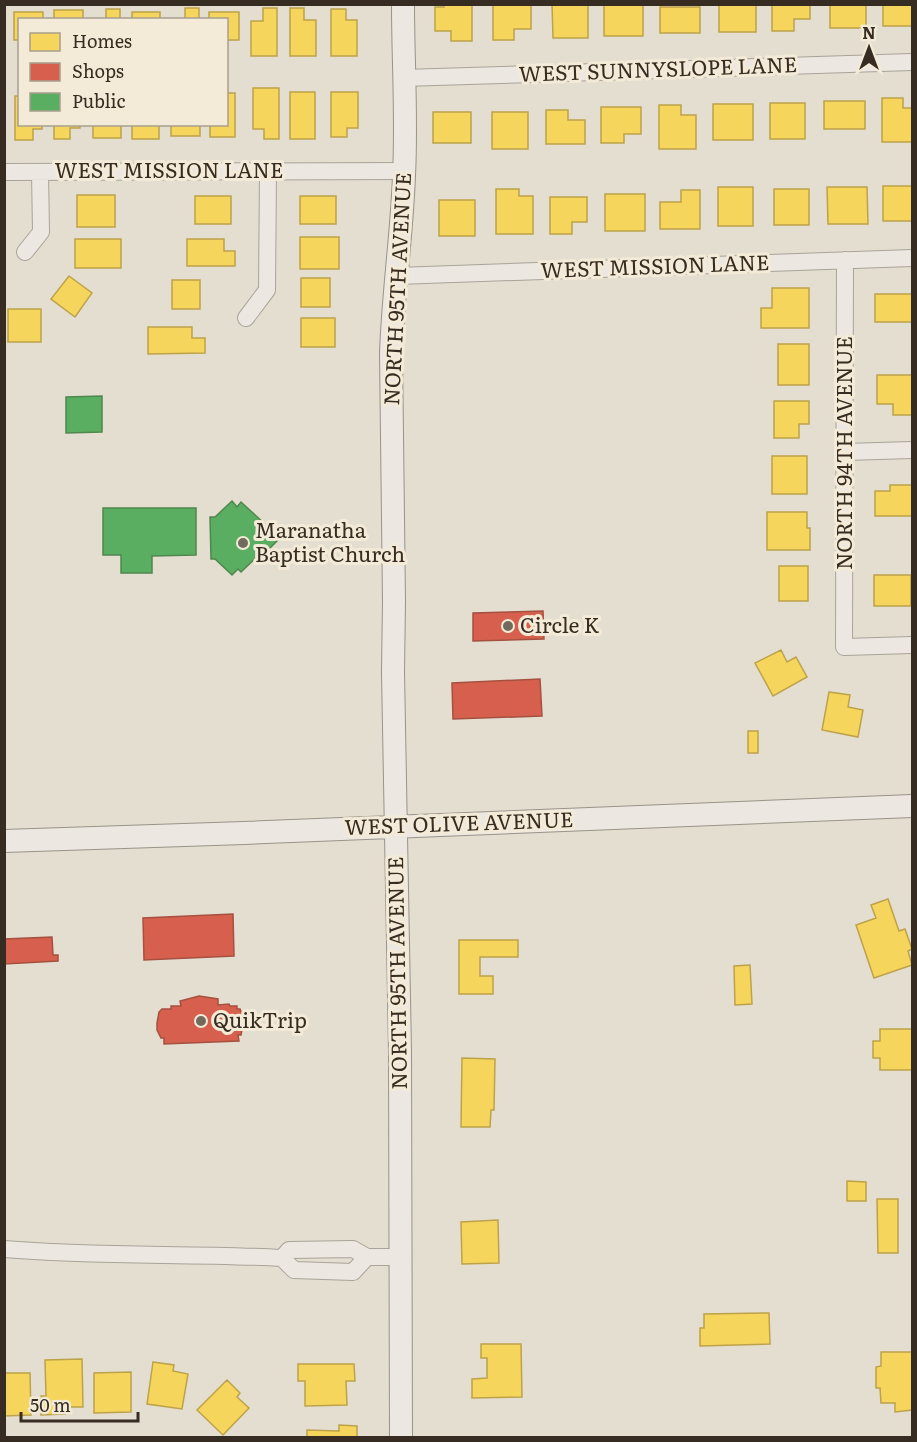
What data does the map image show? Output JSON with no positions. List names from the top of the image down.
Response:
{
  "streets": {
    "street": [
      "WEST SUNNYSLOPE LANE",
      "WEST MISSION LANE",
      "NORTH 95TH AVENUE",
      "NORTH 94TH AVENUE",
      "WEST OLIVE AVENUE"
    ]
  },
  "crossings": [
    ["WEST SUNNYSLOPE LANE", "NORTH 95TH AVENUE"],
    ["WEST MISSION LANE", "NORTH 95TH AVENUE"],
    ["WEST MISSION LANE", "NORTH 94TH AVENUE"],
    ["NORTH 95TH AVENUE", "WEST OLIVE AVENUE"]
  ],
  "places": ["Maranatha Baptist Church", "Circle K", "QuikTrip"],
  "legend": ["Homes", "Shops", "Public"],
  "scale_bar": "50 m",
  "north": "top"
}
